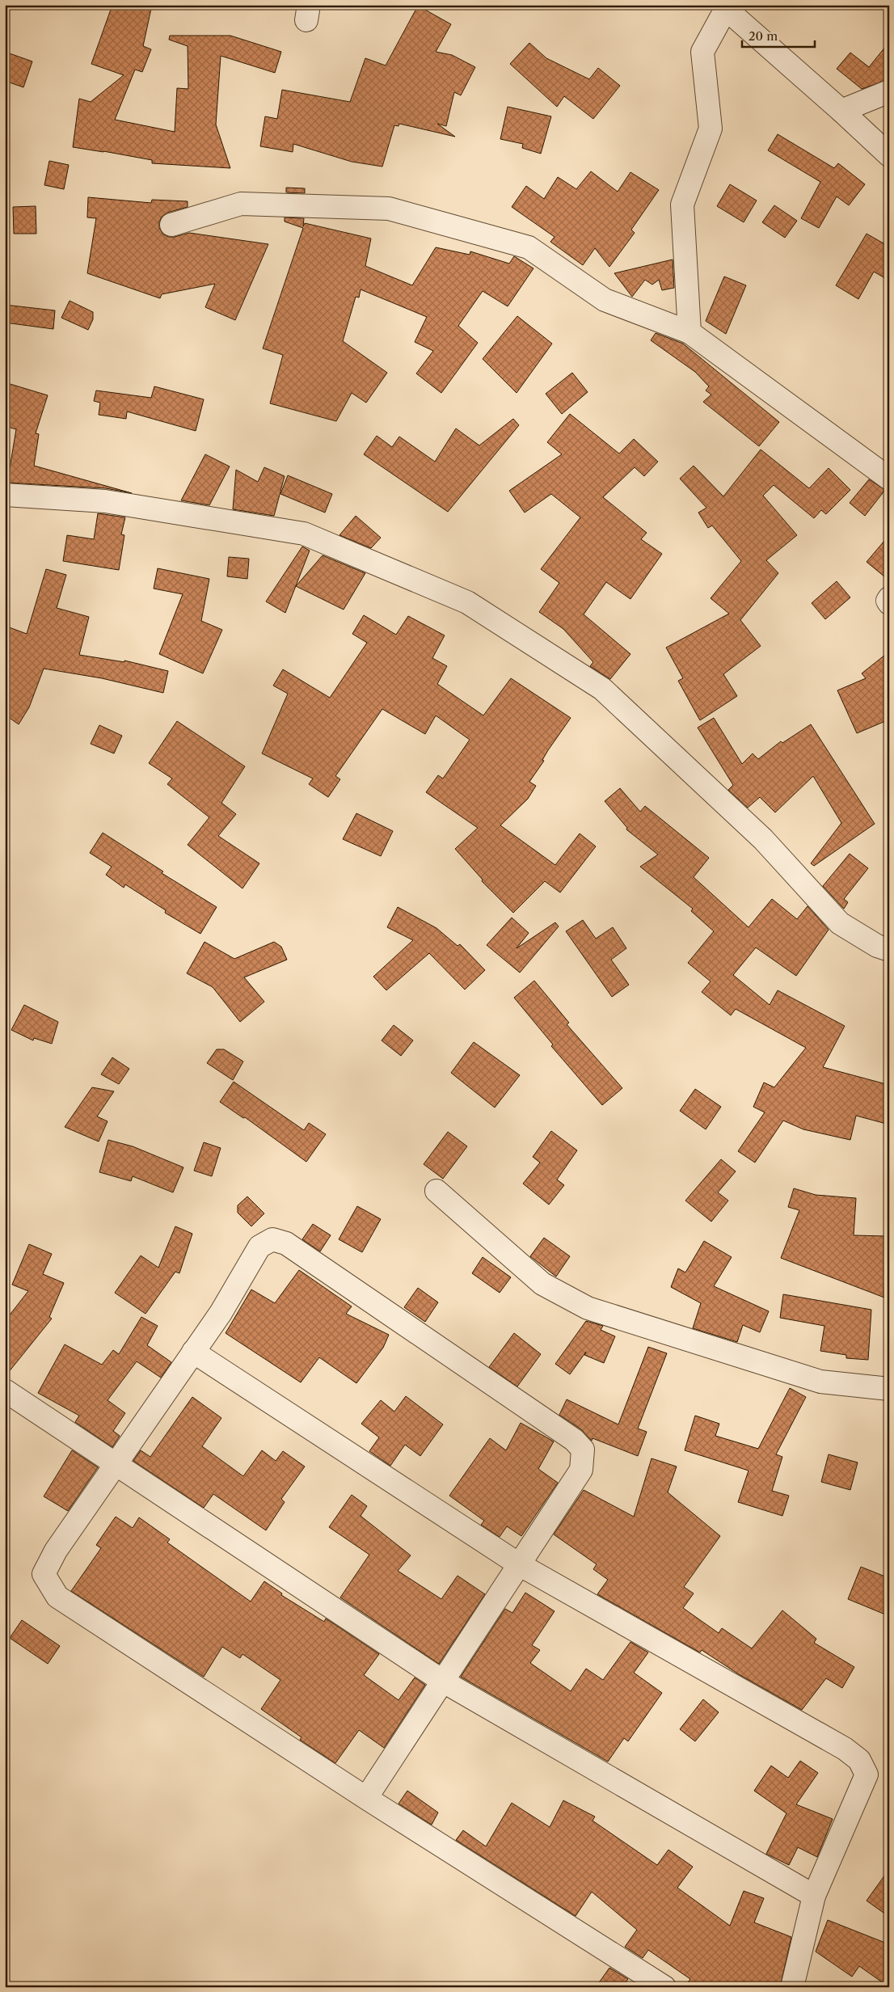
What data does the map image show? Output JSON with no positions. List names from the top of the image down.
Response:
{
  "scale_bar": "20 m"
}
